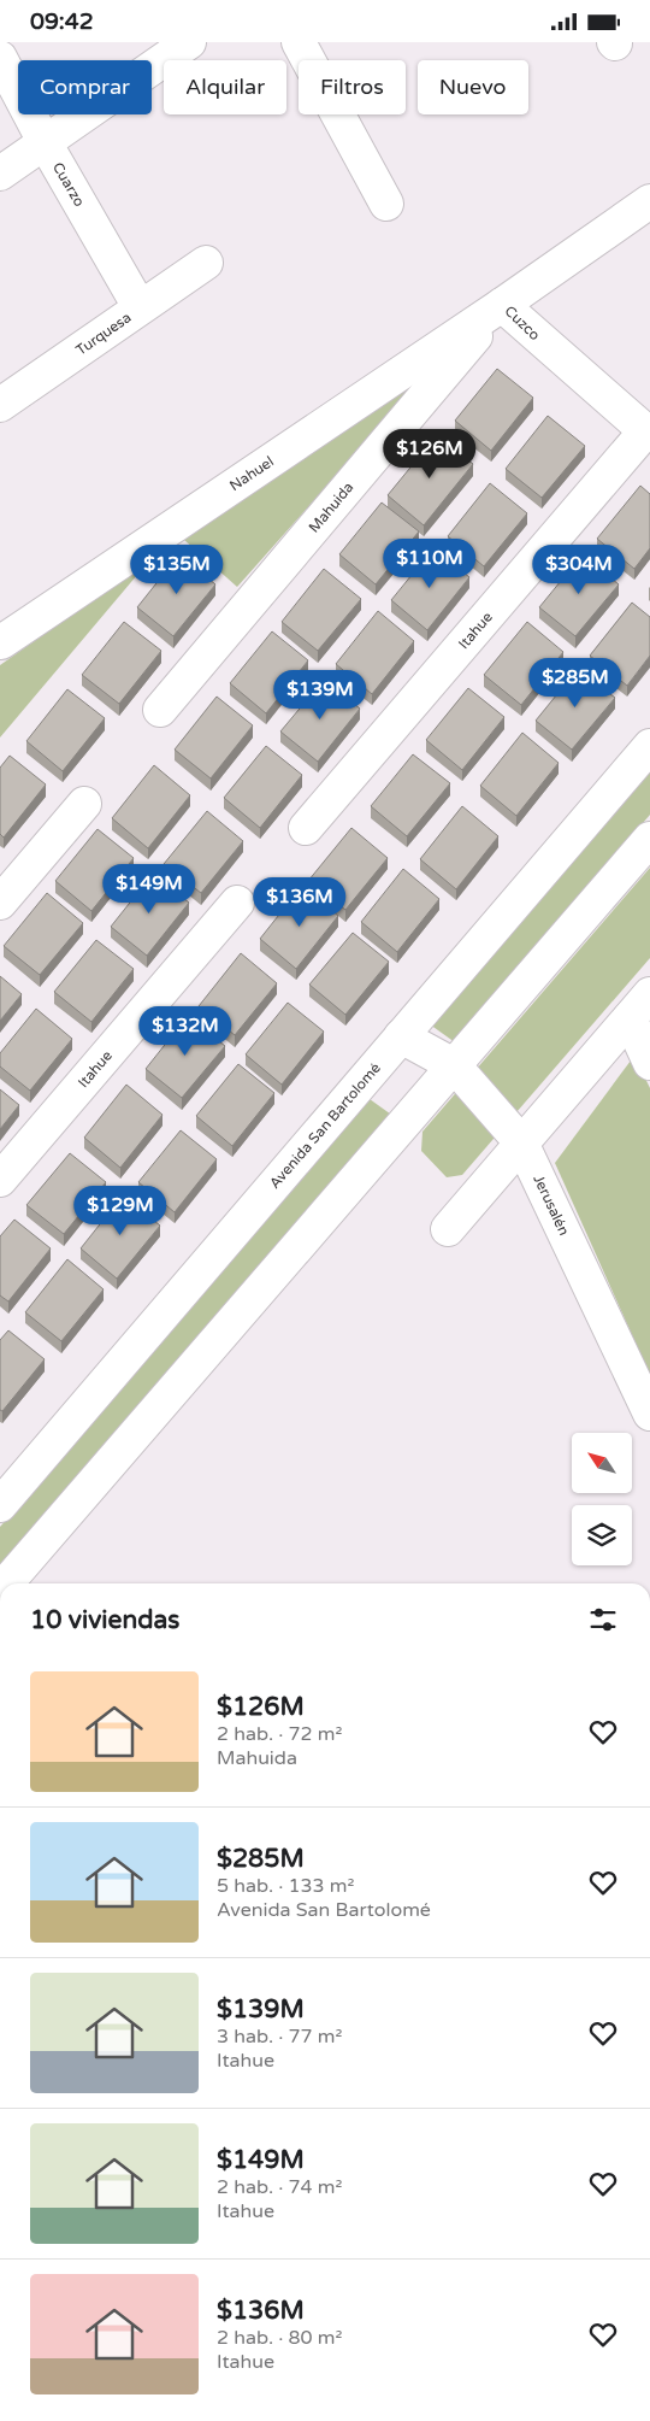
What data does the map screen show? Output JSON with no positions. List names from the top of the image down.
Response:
{
  "streets": {
    "street": [
      "Cuarzo",
      "Cuzco",
      "Turquesa",
      "Nahuel",
      "Mahuida",
      "Itahue",
      "Avenida San Bartolomé",
      "Jerusalén"
    ]
  },
  "crossings": [
    ["Cuarzo", "Turquesa"],
    ["Cuzco", "Nahuel"],
    ["Cuzco", "Mahuida"],
    ["Cuzco", "Itahue"],
    ["Nahuel", "Mahuida"],
    ["Avenida San Bartolomé", "Jerusalén"]
  ],
  "north": "top left",
  "page": {
    "status": "09:42",
    "chip": [
      "Comprar",
      "Alquilar",
      "Filtros",
      "Nuevo"
    ],
    "price": [
      "$126M",
      "$110M",
      "$135M",
      "$304M",
      "$285M",
      "$139M",
      "$149M",
      "$136M",
      "$132M",
      "$129M"
    ],
    "heading": "10 viviendas",
    "list": [
      {
        "name": "$126M",
        "note": "2 hab. · 72 m² · Mahuida"
      },
      {
        "name": "$285M",
        "note": "5 hab. · 133 m² · Avenida San Bartolomé"
      },
      {
        "name": "$139M",
        "note": "3 hab. · 77 m² · Itahue"
      },
      {
        "name": "$149M",
        "note": "2 hab. · 74 m² · Itahue"
      },
      {
        "name": "$136M",
        "note": "2 hab. · 80 m² · Itahue"
      }
    ]
  }
}
